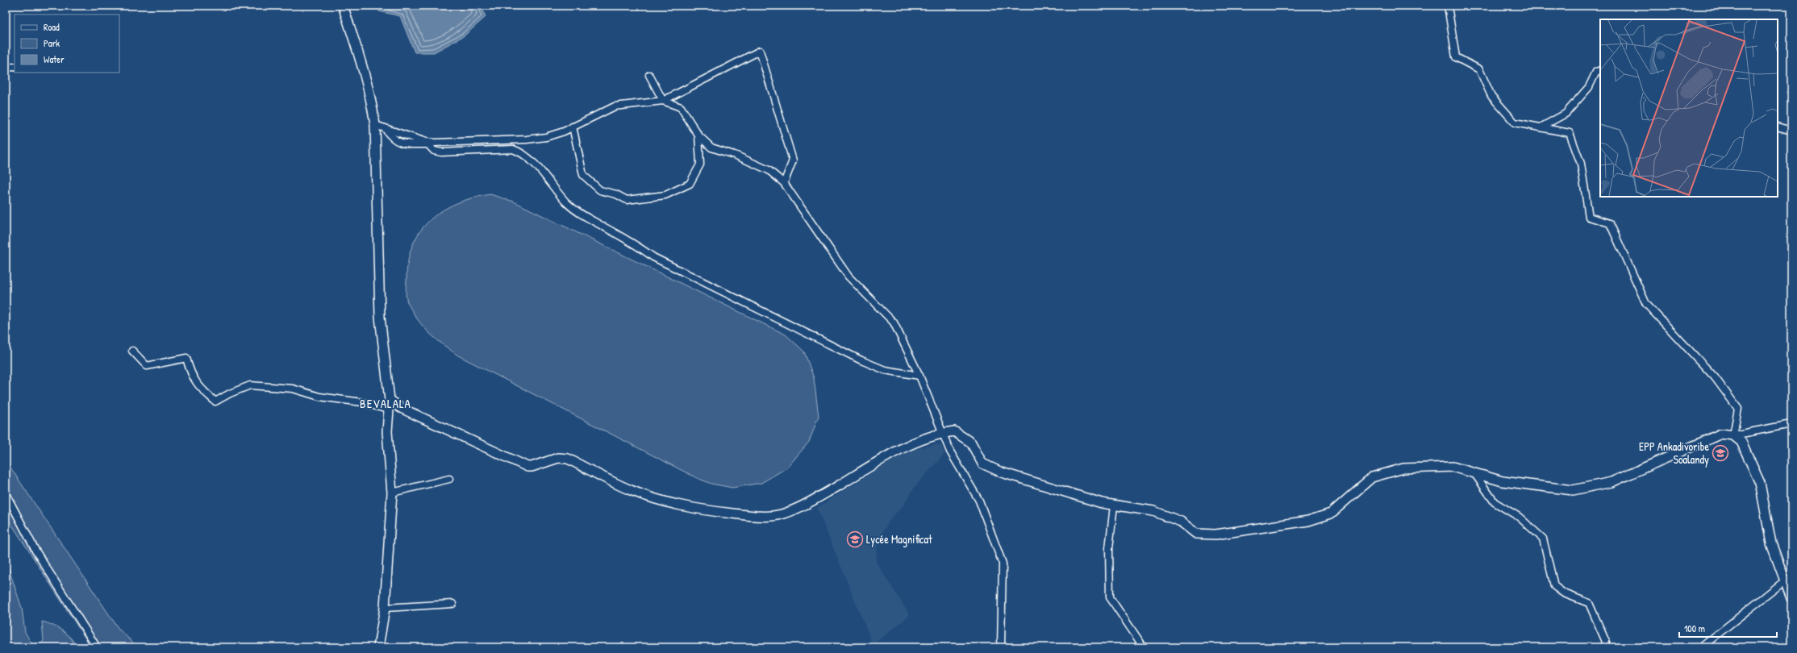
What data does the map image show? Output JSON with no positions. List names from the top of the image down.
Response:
{
  "districts": ["BEVALALA"],
  "places": {
    "school or university": ["EPP Ankadivoribe Soalandy", "Lycée Magnificat"]
  },
  "legend": ["Road", "Park", "Water"],
  "scale_bar": "100 m"
}
